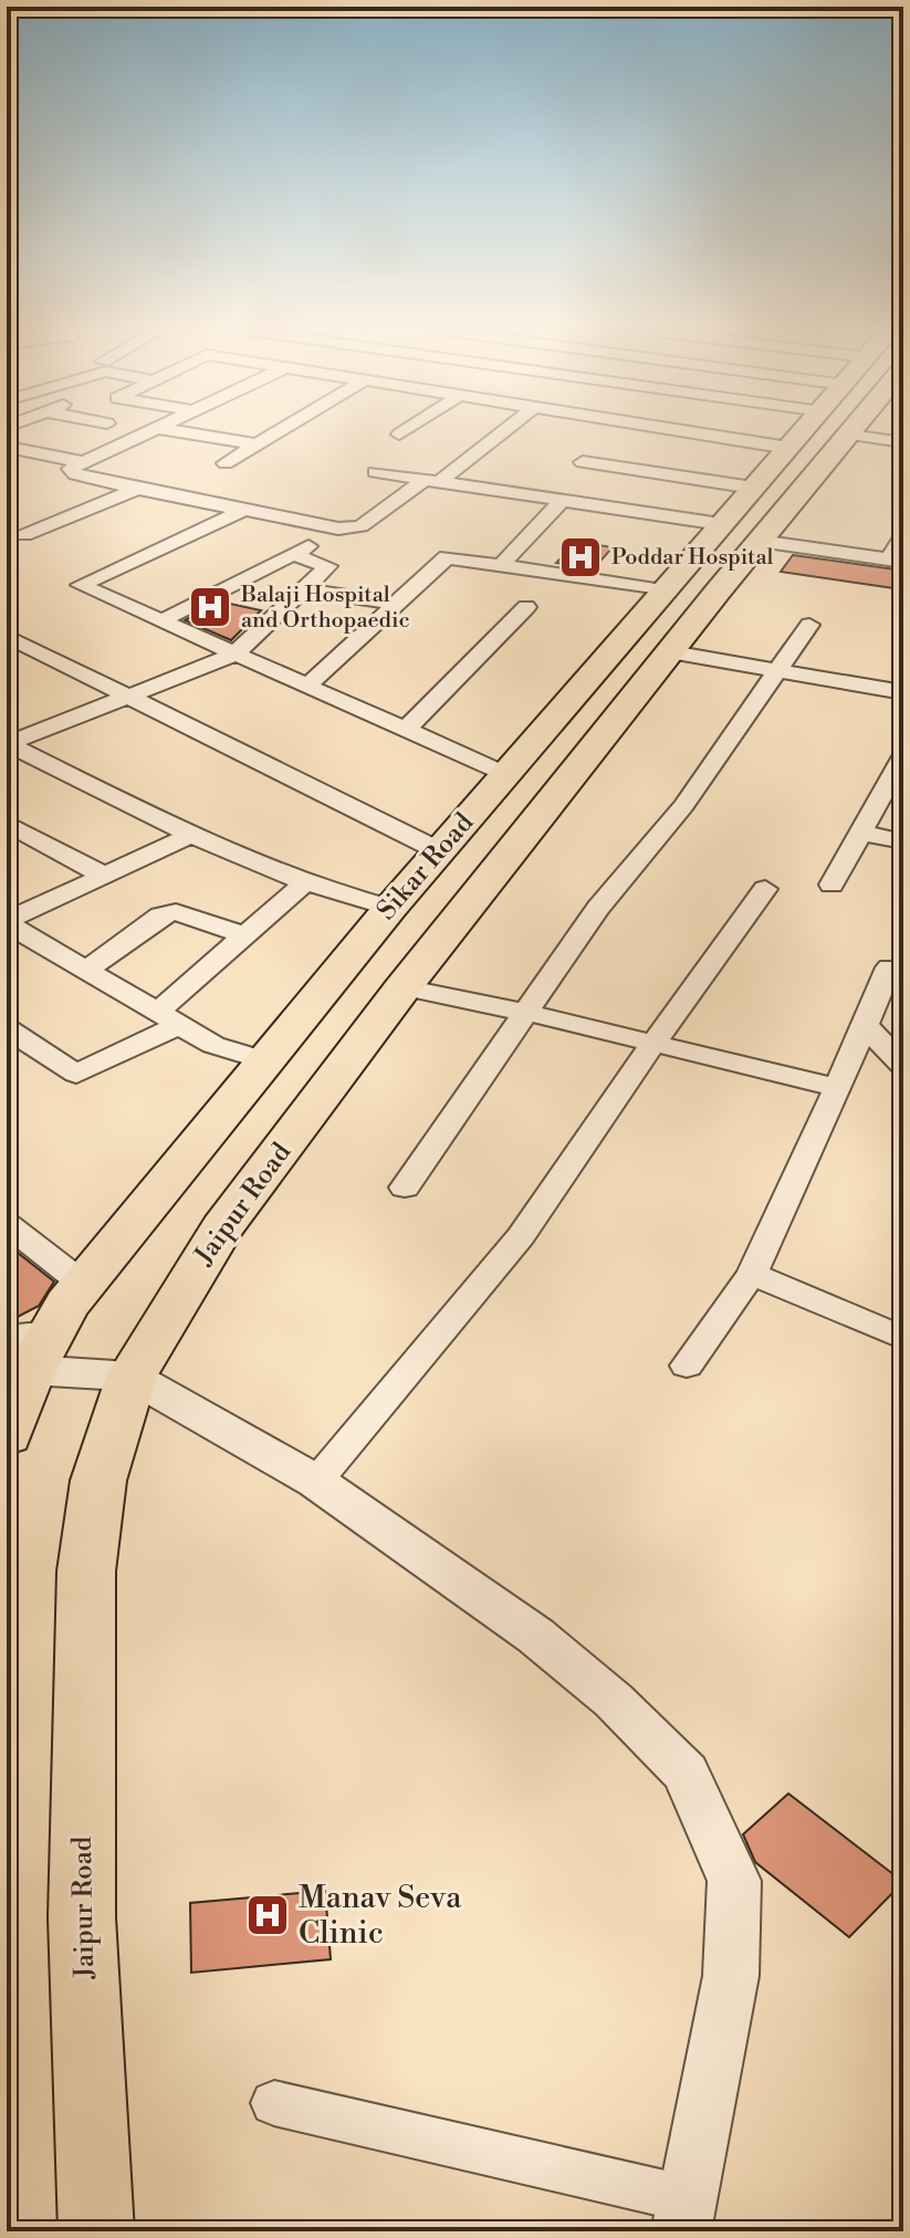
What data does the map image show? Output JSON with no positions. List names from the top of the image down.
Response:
{
  "streets": {
    "main road": ["Sikar Road", "Jaipur Road"]
  },
  "crossings": [
    ["Sikar Road", "Jaipur Road"]
  ],
  "places": {
    "hospital": ["Poddar Hospital", "Balaji Hospital and Orthopaedic", "Manav Seva Clinic"]
  }
}
